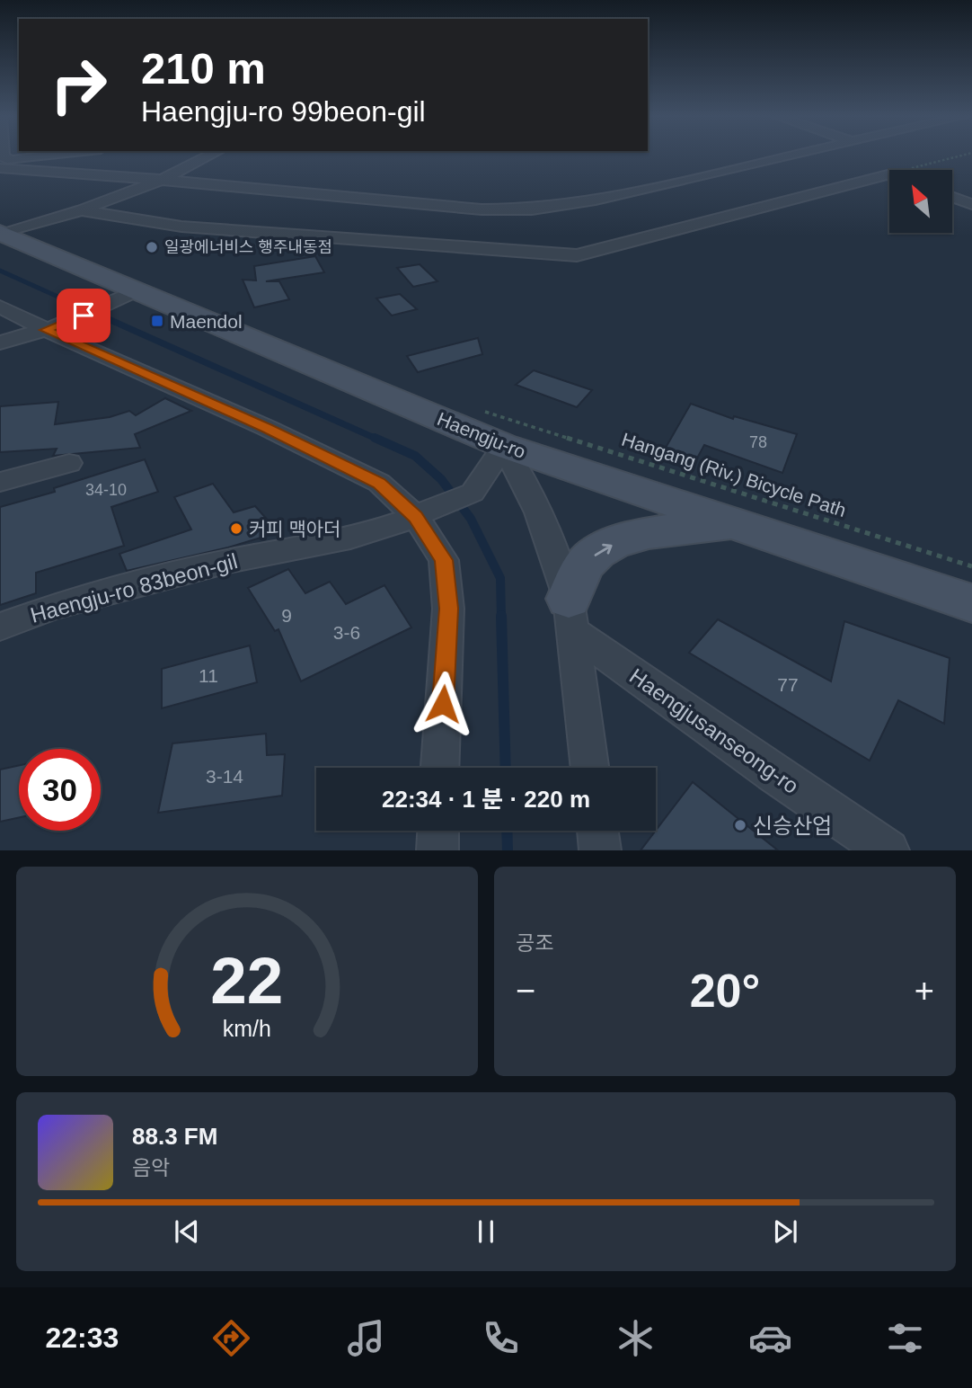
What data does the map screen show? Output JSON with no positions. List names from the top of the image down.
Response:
{
  "streets": {
    "main road": ["Haengju-ro"],
    "street": ["Haengju-ro 83beon-gil", "Haengjusanseong-ro"],
    "path": ["Hangang (Riv.) Bicycle Path"]
  },
  "crossings": [
    ["Haengju-ro", "Haengju-ro 83beon-gil"]
  ],
  "places": {
    "other": ["일광에너비스 행주내동점", "커피 맥아더", "신승산업"],
    "transit": ["Maendol"]
  },
  "house_numbers": [
    "78",
    "34-10",
    "9",
    "3-6",
    "11",
    "77",
    "3-14"
  ],
  "north": "top left",
  "page": {
    "turn": ["210 m", "Haengju-ro 99beon-gil"],
    "limit": "30",
    "trip": "22:34 · 1 분 · 220 m",
    "tile": "공조",
    "heat": ["−", "20°", "+"],
    "song": ["88.3 FM", "음악"],
    "tabs": "22:33",
    "gauge": ["22", "km/h"]
  }
}
